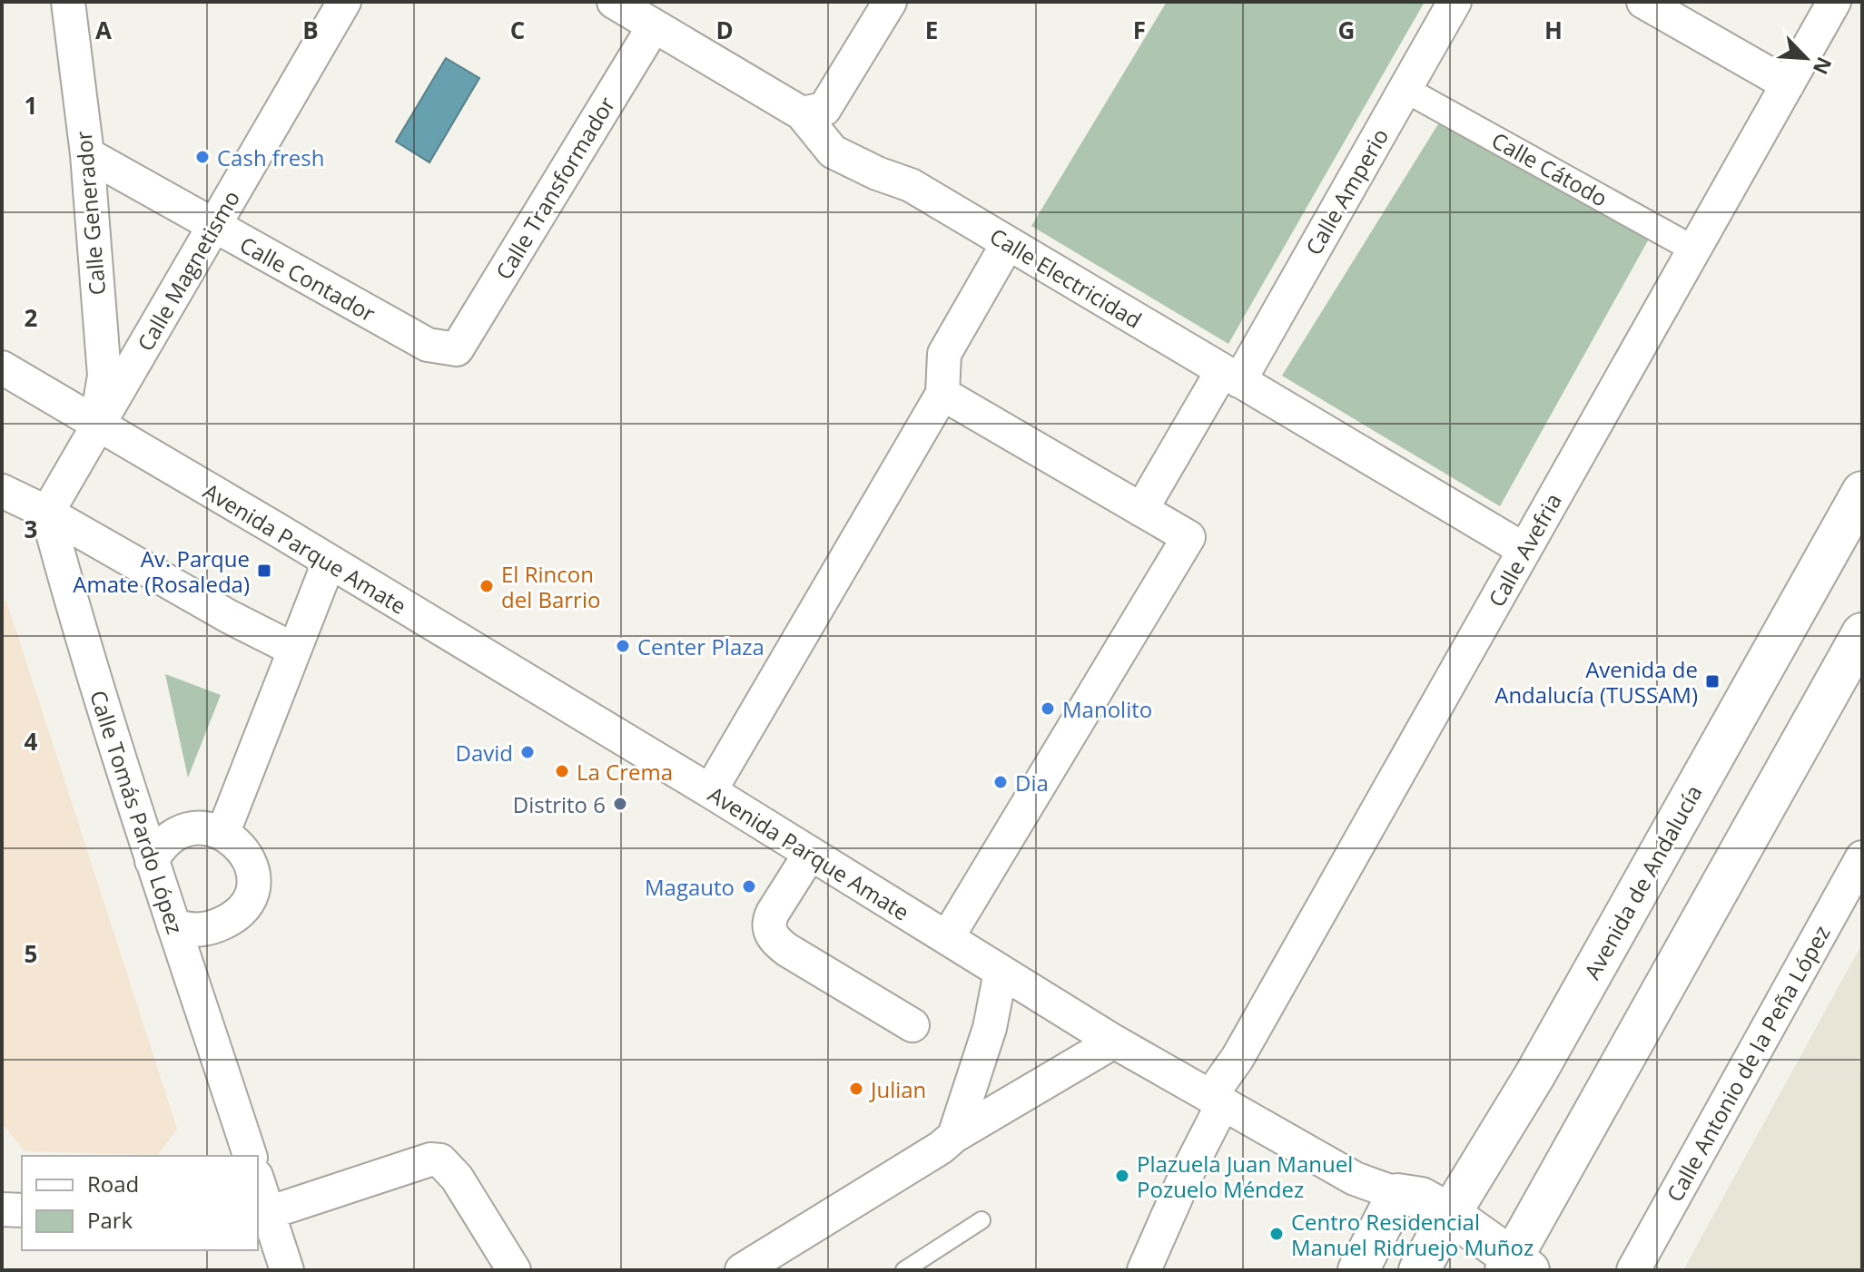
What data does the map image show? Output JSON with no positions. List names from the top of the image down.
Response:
{
  "streets": {
    "main road": ["Avenida de Andalucía"],
    "street": [
      "Calle Cátodo",
      "Calle Transformador",
      "Calle Amperio",
      "Calle Generador",
      "Calle Magnetismo",
      "Calle Electricidad",
      "Calle Contador",
      "Avenida Parque Amate",
      "Calle Avefria",
      "Calle Tomás Pardo López",
      "Calle Antonio de la Peña López"
    ]
  },
  "crossings": [
    ["Calle Cátodo", "Calle Amperio"],
    ["Calle Cátodo", "Calle Avefria"],
    ["Calle Transformador", "Calle Electricidad"],
    ["Calle Transformador", "Calle Contador"],
    ["Calle Amperio", "Calle Electricidad"],
    ["Calle Generador", "Calle Magnetismo"],
    ["Calle Generador", "Calle Contador"],
    ["Calle Generador", "Avenida Parque Amate"],
    ["Calle Magnetismo", "Calle Contador"],
    ["Calle Magnetismo", "Avenida Parque Amate"],
    ["Calle Magnetismo", "Calle Tomás Pardo López"],
    ["Calle Electricidad", "Calle Avefria"],
    ["Avenida Parque Amate", "Calle Avefria"]
  ],
  "places": {
    "other": [
      "Cash fresh",
      "El Rincon del Barrio",
      "Center Plaza",
      "Manolito",
      "David",
      "La Crema",
      "Dia",
      "Distrito 6",
      "Magauto",
      "Julian",
      "Plazuela Juan Manuel Pozuelo Méndez",
      "Centro Residencial Manuel Ridruejo Muñoz"
    ],
    "transit": ["Av. Parque Amate (Rosaleda)", "Avenida de Andalucía (TUSSAM)"]
  },
  "legend": ["Road", "Park"],
  "north": "bottom right",
  "grid": {
    "columns": [
      "A",
      "B",
      "C",
      "D",
      "E",
      "F",
      "G",
      "H"
    ],
    "rows": [
      "1",
      "2",
      "3",
      "4",
      "5"
    ]
  }
}
